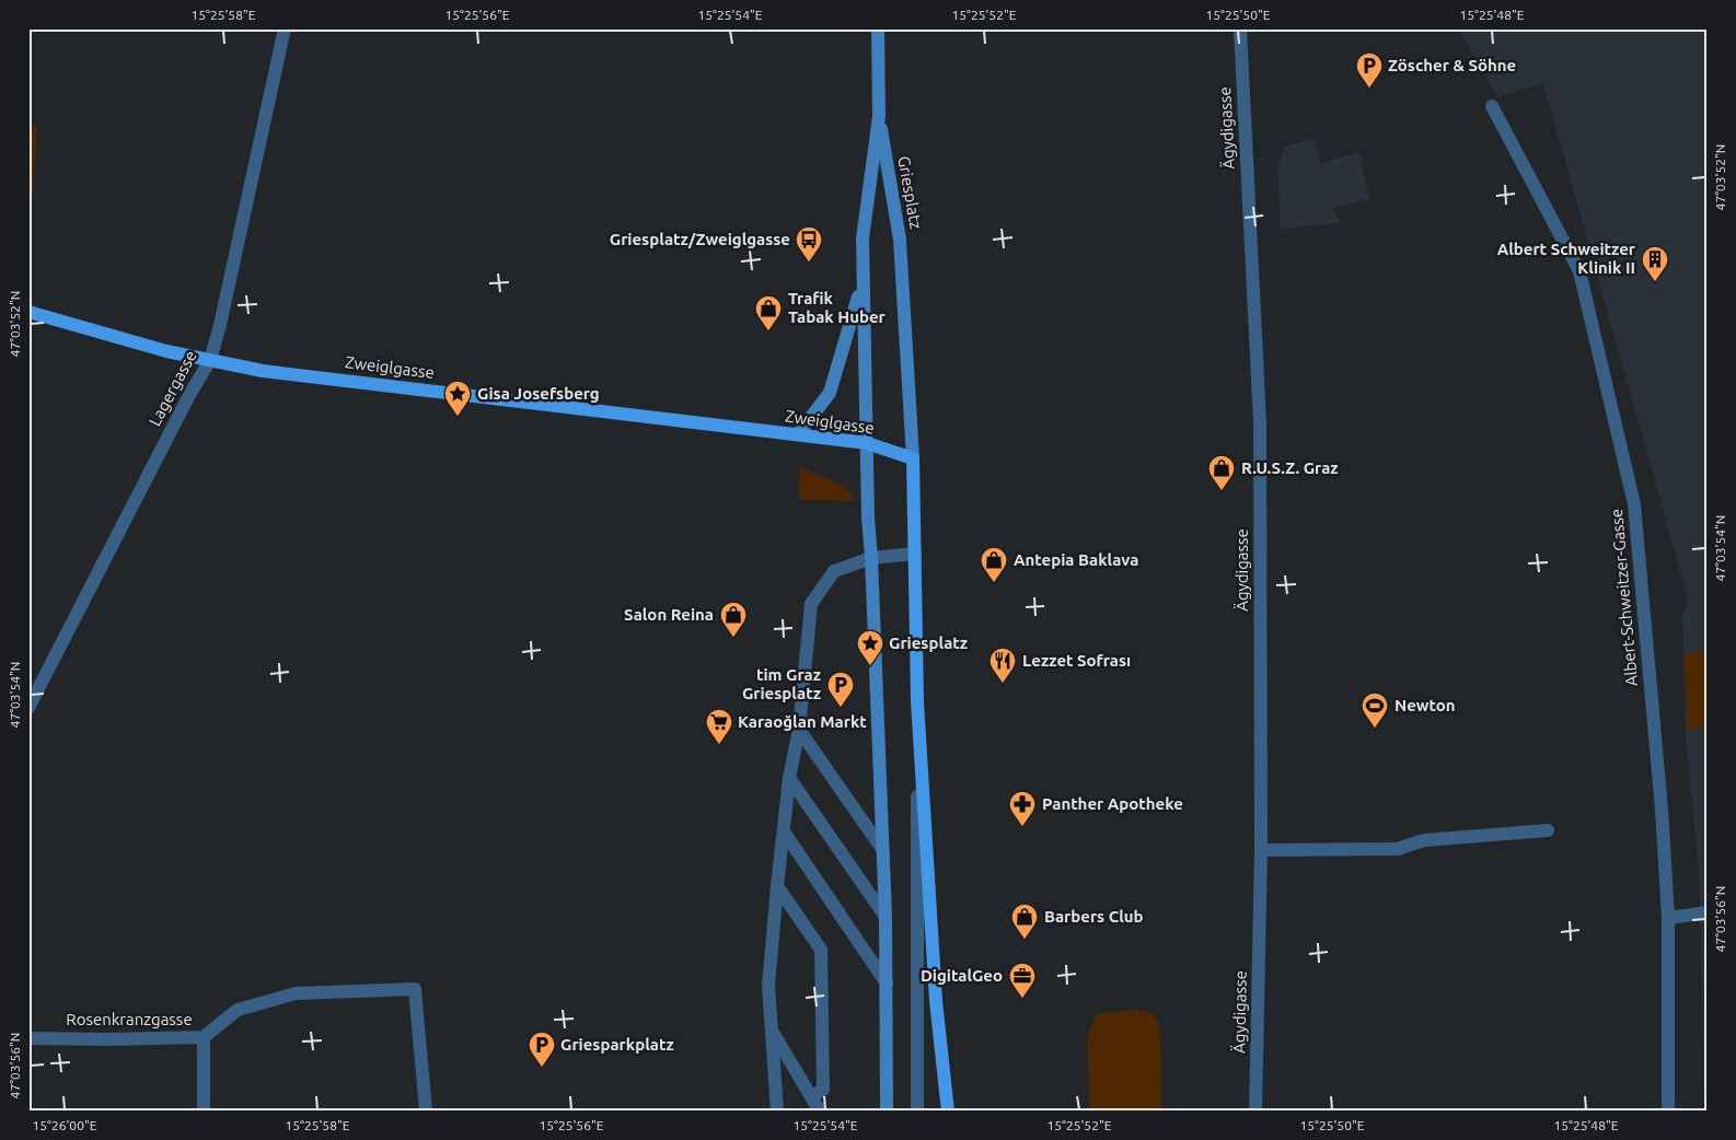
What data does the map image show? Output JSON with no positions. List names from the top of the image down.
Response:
{
  "streets": {
    "main road": ["Griesplatz", "Zweiglgasse"],
    "street": [
      "Ägydigasse",
      "Lagergasse",
      "Albert-Schweitzer-Gasse",
      "Rosenkranzgasse"
    ]
  },
  "crossings": [
    ["Griesplatz", "Zweiglgasse"],
    ["Zweiglgasse", "Lagergasse"]
  ],
  "places": {
    "parking": ["Zöscher & Söhne", "tim Graz Griesplatz", "Griesparkplatz"],
    "bus stop": ["Griesplatz/Zweiglgasse"],
    "building": ["Albert Schweitzer Klinik II"],
    "shop": [
      "Trafik Tabak Huber",
      "R.U.S.Z. Graz",
      "Antepia Baklava",
      "Salon Reina",
      "Barbers Club"
    ],
    "place": ["Gisa Josefsberg", "Griesplatz"],
    "restaurant": ["Lezzet Sofrası"],
    "sports": ["Newton"],
    "supermarket": ["Karaoğlan Markt"],
    "pharmacy": ["Panther Apotheke"],
    "office": ["DigitalGeo"]
  },
  "coordinates": [
    "15°25'58\"E",
    "15°25'56\"E",
    "15°25'54\"E",
    "15°25'52\"E",
    "15°25'50\"E",
    "15°25'48\"E",
    "47°03'52\"N",
    "47°03'54\"N",
    "47°03'56\"N",
    "15°26'00\"E"
  ]
}
